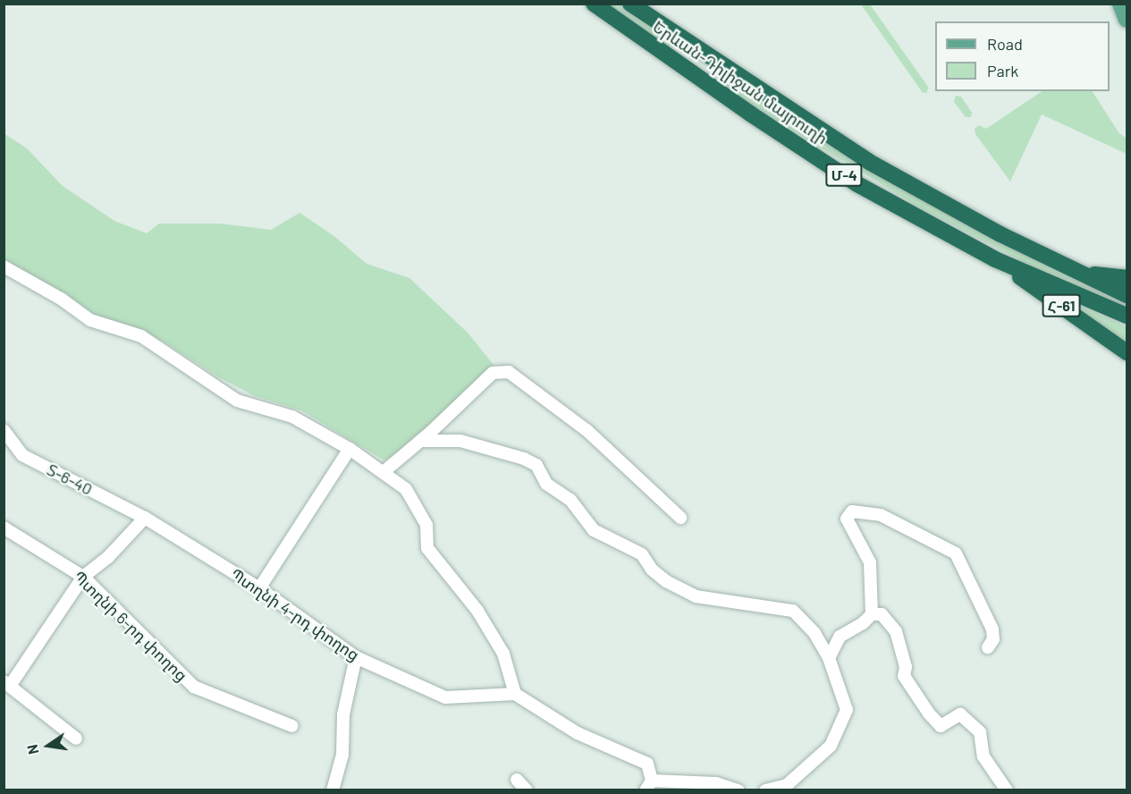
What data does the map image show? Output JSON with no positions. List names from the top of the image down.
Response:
{
  "streets": {
    "highway": ["Երևան-Դիլիջան մայրուղի", "Մ-4", "Հ-61"],
    "street": ["Տ-6-40", "Պտղնի 4-րդ փողոց", "Պտղնի 6-րդ փողոց"]
  },
  "crossings": [
    ["Երևան-Դիլիջան մայրուղի", "Հ-61"],
    ["Տ-6-40", "Պտղնի 4-րդ փողոց"]
  ],
  "legend": ["Road", "Park"],
  "north": "left"
}
